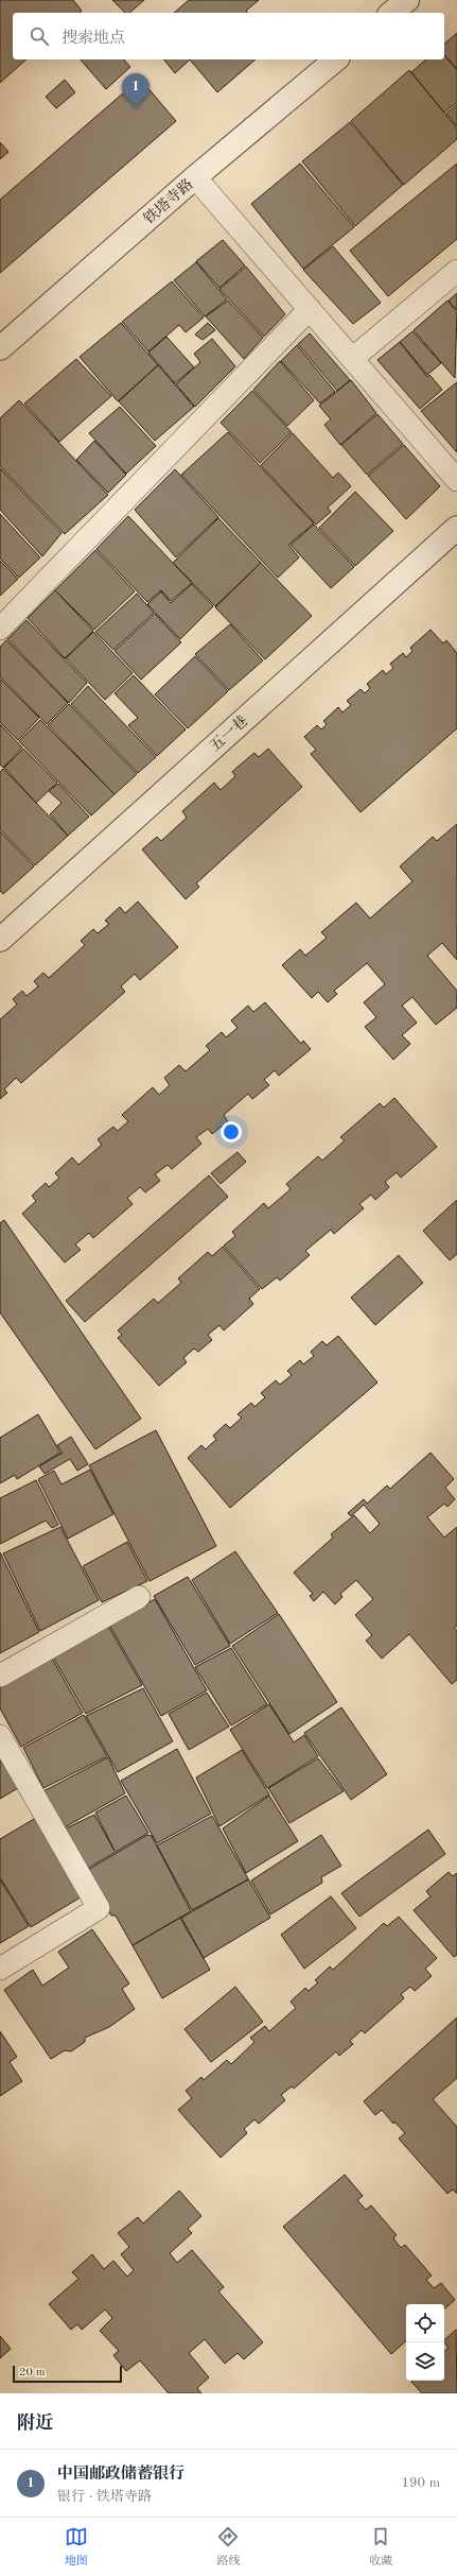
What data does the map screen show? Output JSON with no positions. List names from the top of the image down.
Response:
{
  "streets": {
    "street": ["铁塔寺路", "五一巷"]
  },
  "scale_bar": "20 m",
  "page": {
    "search": "搜索地点",
    "pins": "1",
    "scale": "20 m",
    "heading": "附近",
    "list": [
      {
        "mark": "1",
        "name": "中国邮政储蓄银行",
        "note": "银行 · 铁塔寺路",
        "value": "190 m"
      }
    ],
    "nav": ["地图", "路线", "收藏"]
  }
}
